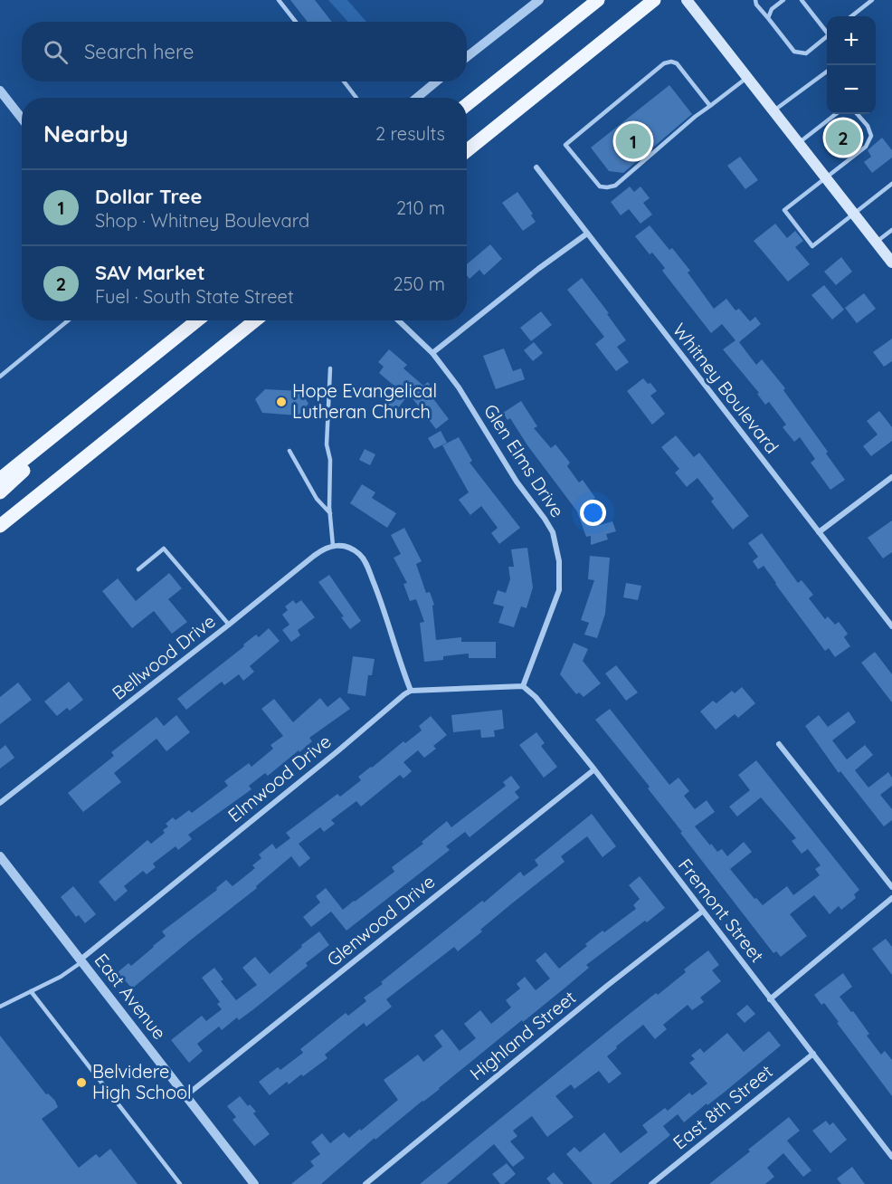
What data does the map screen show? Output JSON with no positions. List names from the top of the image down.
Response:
{
  "streets": {
    "street": [
      "Whitney Boulevard",
      "Glen Elms Drive",
      "Bellwood Drive",
      "Elmwood Drive",
      "Fremont Street",
      "Glenwood Drive",
      "East Avenue",
      "Highland Street",
      "East 8th Street"
    ]
  },
  "crossings": [
    ["Glen Elms Drive", "Fremont Street"],
    ["Elmwood Drive", "East Avenue"],
    ["Fremont Street", "Glenwood Drive"],
    ["Fremont Street", "Highland Street"],
    ["Fremont Street", "East 8th Street"],
    ["Glenwood Drive", "East Avenue"]
  ],
  "places": ["Hope Evangelical Lutheran Church", "Belvidere High School"],
  "page": {
    "map_buttons": ["+", "−"],
    "search": "Search here",
    "heading": ["Nearby", "2 results"],
    "pins": ["2", "1"],
    "list": [
      {
        "mark": "1",
        "name": "Dollar Tree",
        "note": "Shop · Whitney Boulevard",
        "value": "210 m"
      },
      {
        "mark": "2",
        "name": "SAV Market",
        "note": "Fuel · South State Street",
        "value": "250 m"
      }
    ]
  }
}
